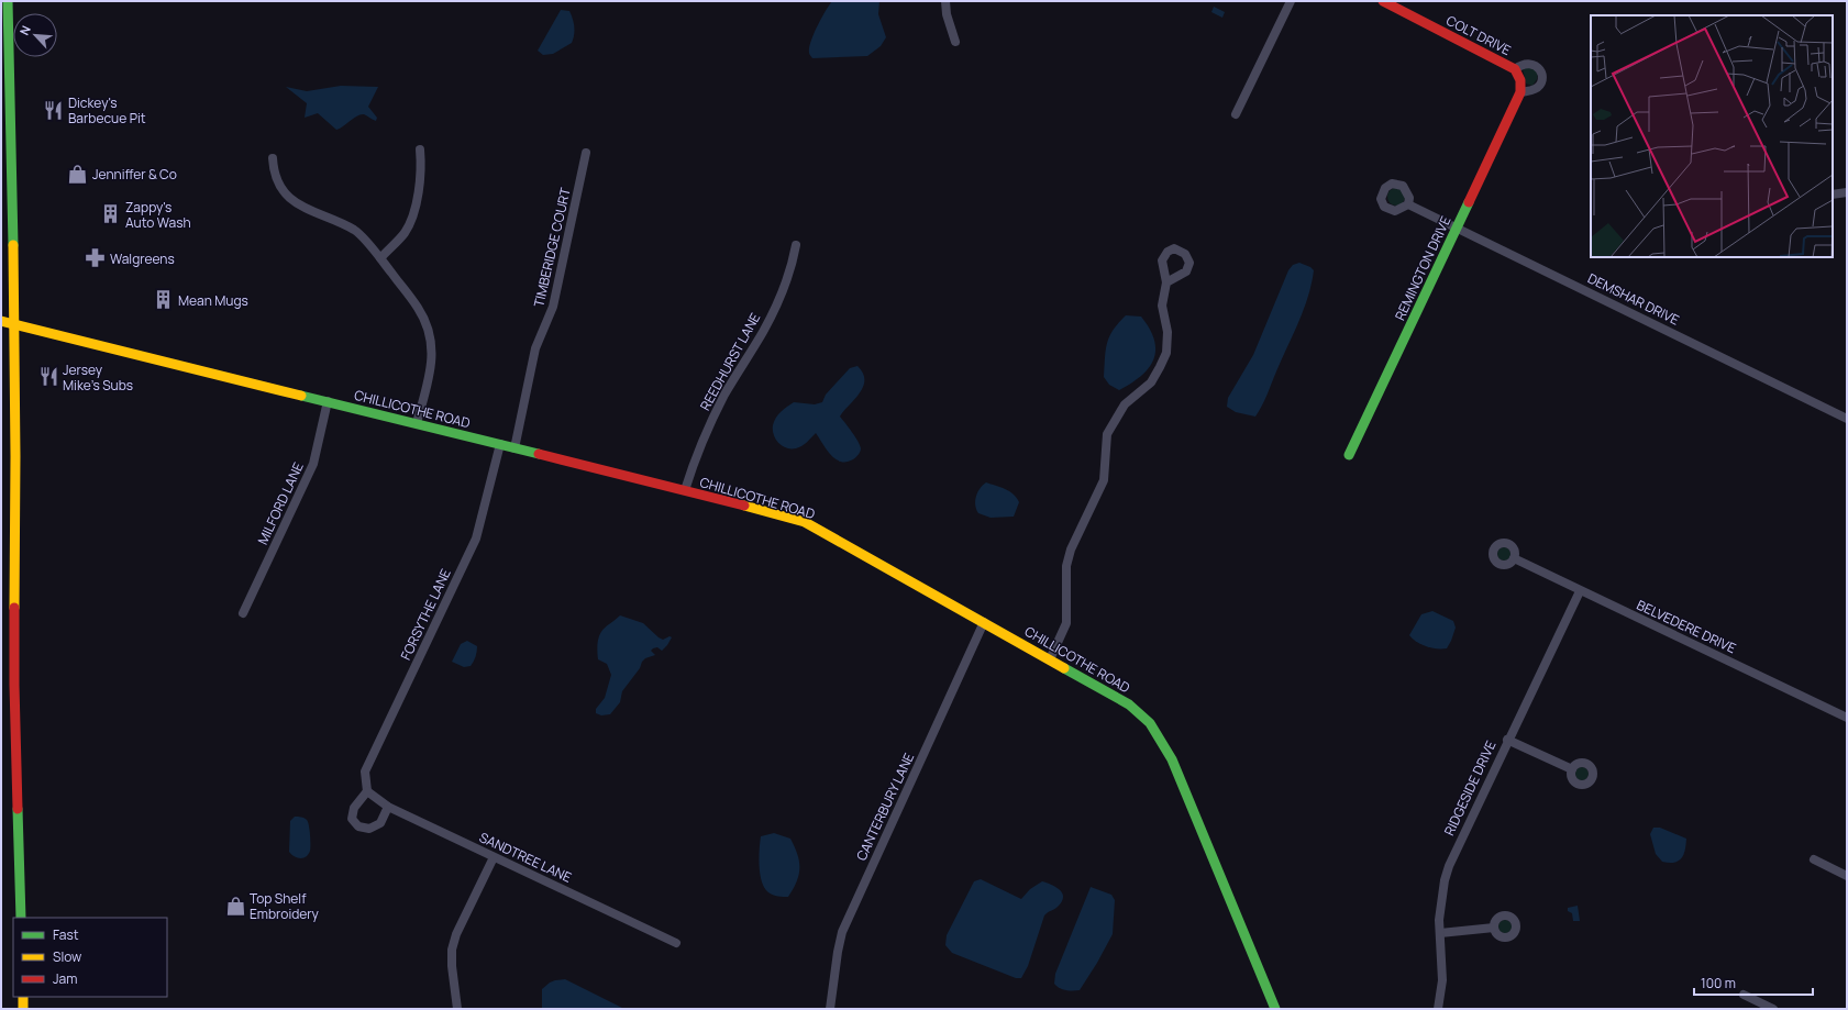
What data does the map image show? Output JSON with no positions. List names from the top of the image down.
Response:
{
  "streets": {
    "street": [
      "COLT DRIVE",
      "TIMBERIDGE COURT",
      "REMINGTON DRIVE",
      "DEMSHAR DRIVE",
      "REEDHURST LANE",
      "CHILLICOTHE ROAD",
      "MILFORD LANE",
      "FORSYTHE LANE",
      "BELVEDERE DRIVE",
      "RIDGESIDE DRIVE",
      "CANTERBURY LANE",
      "SANDTREE LANE"
    ]
  },
  "crossings": [
    ["COLT DRIVE", "REMINGTON DRIVE"],
    ["TIMBERIDGE COURT", "CHILLICOTHE ROAD"],
    ["REMINGTON DRIVE", "DEMSHAR DRIVE"],
    ["REEDHURST LANE", "CHILLICOTHE ROAD"],
    ["CHILLICOTHE ROAD", "MILFORD LANE"],
    ["CHILLICOTHE ROAD", "FORSYTHE LANE"],
    ["CHILLICOTHE ROAD", "CANTERBURY LANE"],
    ["FORSYTHE LANE", "SANDTREE LANE"],
    ["BELVEDERE DRIVE", "RIDGESIDE DRIVE"]
  ],
  "places": {
    "restaurant": ["Dickey's Barbecue Pit", "Jersey Mike's Subs"],
    "shop": ["Jenniffer & Co", "Top Shelf Embroidery"],
    "building": ["Zappy's Auto Wash", "Mean Mugs"],
    "pharmacy": ["Walgreens"]
  },
  "legend": ["Fast", "Slow", "Jam"],
  "scale_bar": "100 m",
  "north": "top left"
}
